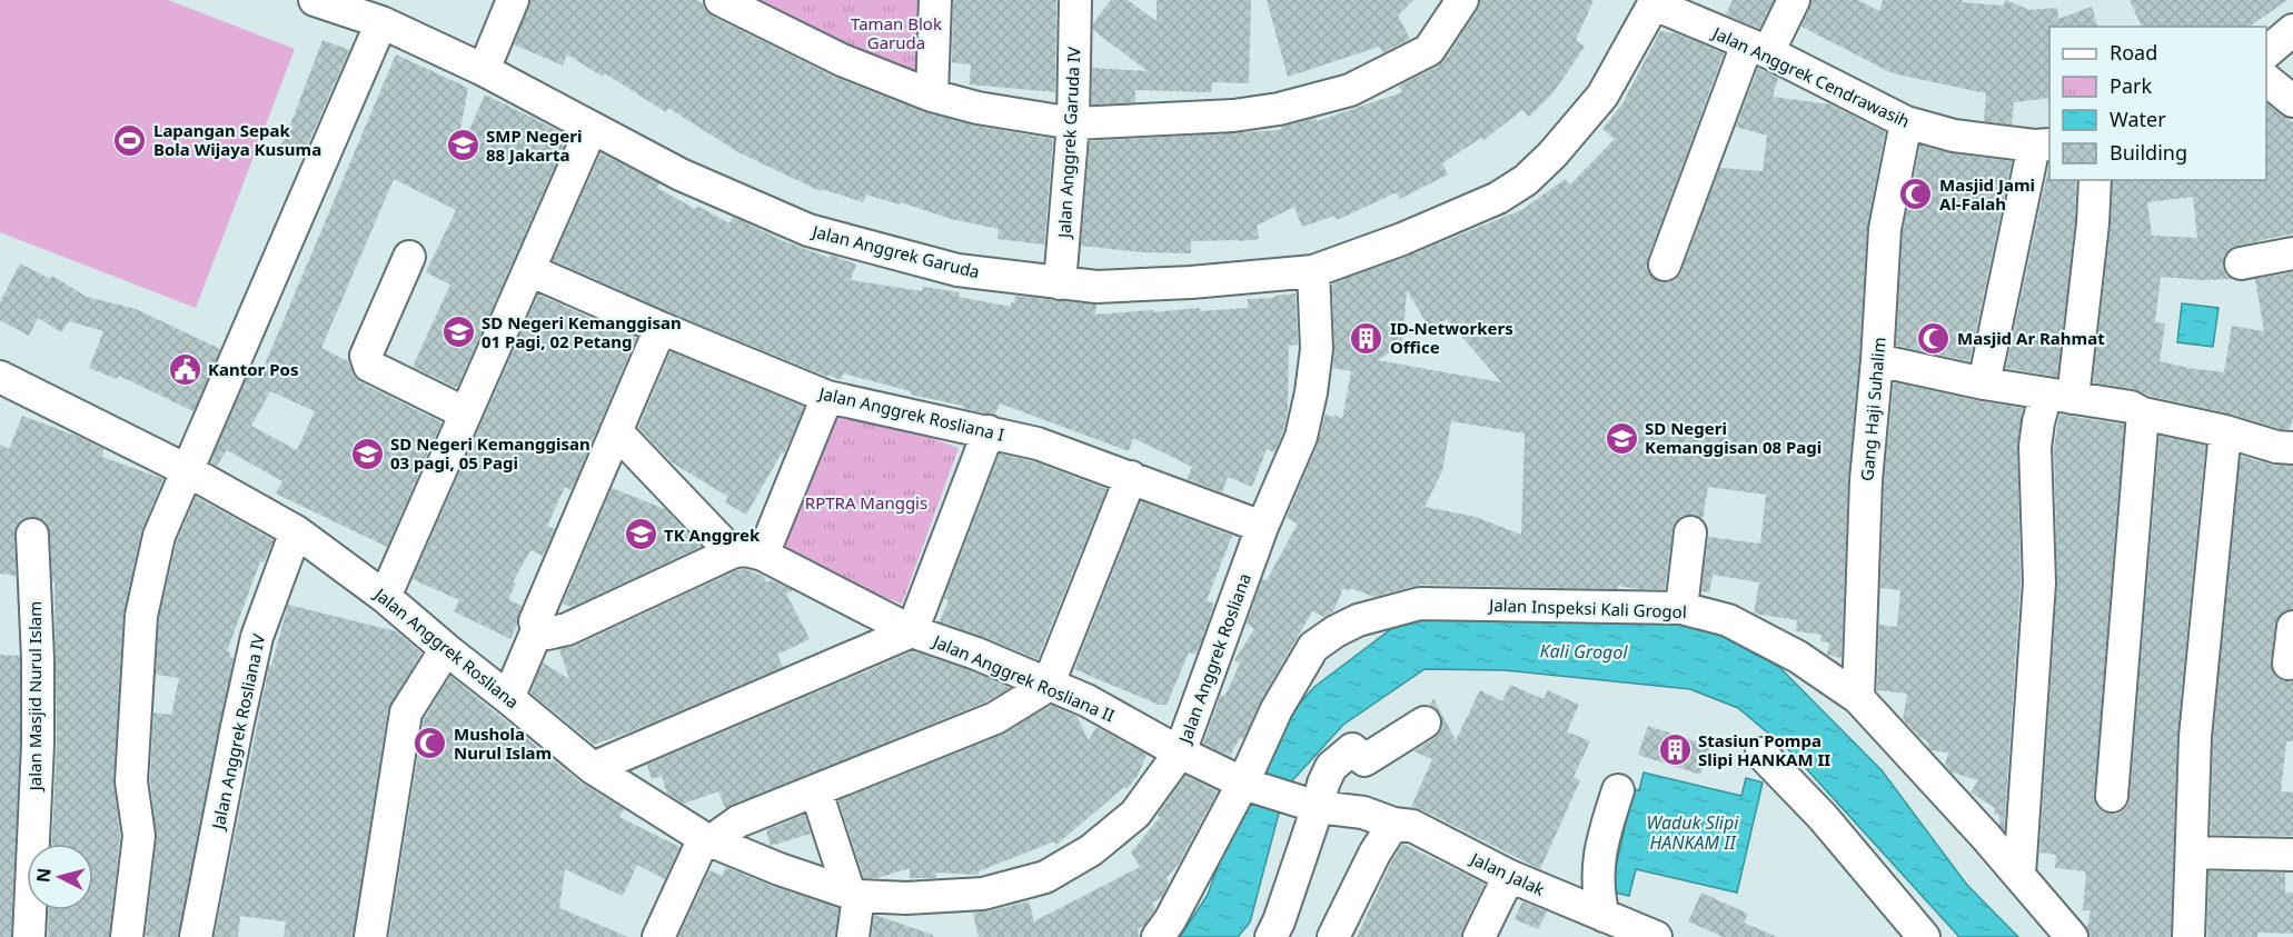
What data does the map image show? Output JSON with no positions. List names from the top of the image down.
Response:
{
  "streets": {
    "street": [
      "Jalan Anggrek Cendrawasih",
      "Jalan Anggrek Garuda IV",
      "Jalan Anggrek Garuda",
      "Gang Haji Suhalim",
      "Jalan Anggrek Rosliana I",
      "Jalan Inspeksi Kali Grogol",
      "Jalan Anggrek Rosliana",
      "Jalan Anggrek Rosliana II",
      "Jalan Masjid Nurul Islam",
      "Jalan Anggrek Rosliana IV",
      "Jalan Jalak"
    ]
  },
  "crossings": [
    ["Jalan Anggrek Cendrawasih", "Jalan Anggrek Garuda"],
    ["Jalan Anggrek Cendrawasih", "Gang Haji Suhalim"],
    ["Jalan Anggrek Garuda IV", "Jalan Anggrek Garuda"],
    ["Jalan Anggrek Garuda", "Jalan Anggrek Rosliana"],
    ["Gang Haji Suhalim", "Jalan Inspeksi Kali Grogol"],
    ["Jalan Anggrek Rosliana I", "Jalan Anggrek Rosliana"],
    ["Jalan Inspeksi Kali Grogol", "Jalan Anggrek Rosliana II"],
    ["Jalan Anggrek Rosliana", "Jalan Anggrek Rosliana II"],
    ["Jalan Anggrek Rosliana", "Jalan Anggrek Rosliana IV"],
    ["Jalan Anggrek Rosliana II", "Jalan Jalak"]
  ],
  "water": ["Kali Grogol", "Waduk Slipi HANKAM II"],
  "parks": ["Taman Blok Garuda", "RPTRA Manggis"],
  "places": {
    "sports": ["Lapangan Sepak Bola Wijaya Kusuma"],
    "school or university": [
      "SMP Negeri 88 Jakarta",
      "SD Negeri Kemanggisan 01 Pagi, 02 Petang",
      "SD Negeri Kemanggisan 08 Pagi",
      "SD Negeri Kemanggisan 03 pagi, 05 Pagi",
      "TK Anggrek"
    ],
    "mosque": ["Masjid Jami Al-Falah", "Masjid Ar Rahmat", "Mushola Nurul Islam"],
    "building": ["ID-Networkers Office", "Stasiun Pompa Slipi HANKAM II"],
    "public building": ["Kantor Pos"]
  },
  "legend": [
    "Road",
    "Park",
    "Water",
    "Building"
  ],
  "north": "left"
}
